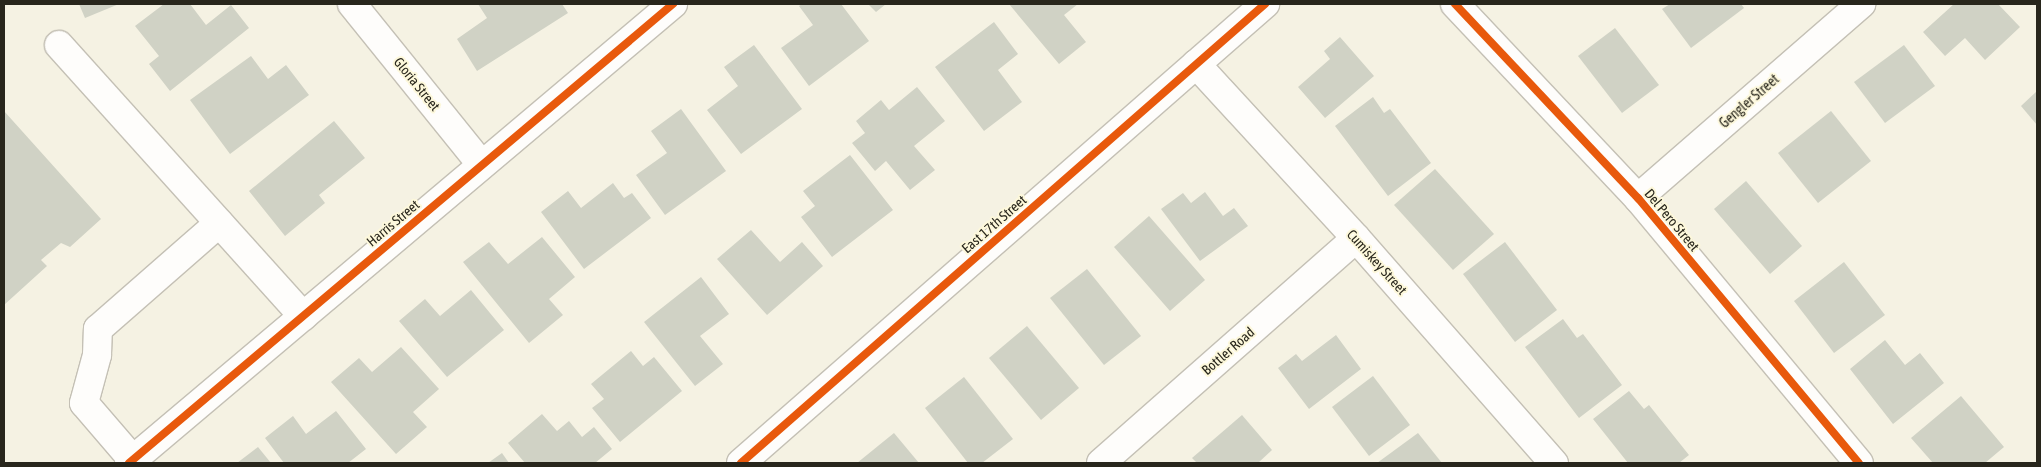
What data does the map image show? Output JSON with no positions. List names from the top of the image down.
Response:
{
  "streets": {
    "street": [
      "Gloria Street",
      "Gengler Street",
      "Del Pero Street",
      "Harris Street",
      "East 17th Street",
      "Cumiskey Street",
      "Bottler Road"
    ]
  },
  "crossings": [
    ["Gloria Street", "Harris Street"],
    ["Gengler Street", "Del Pero Street"],
    ["East 17th Street", "Cumiskey Street"],
    ["Cumiskey Street", "Bottler Road"]
  ]
}
